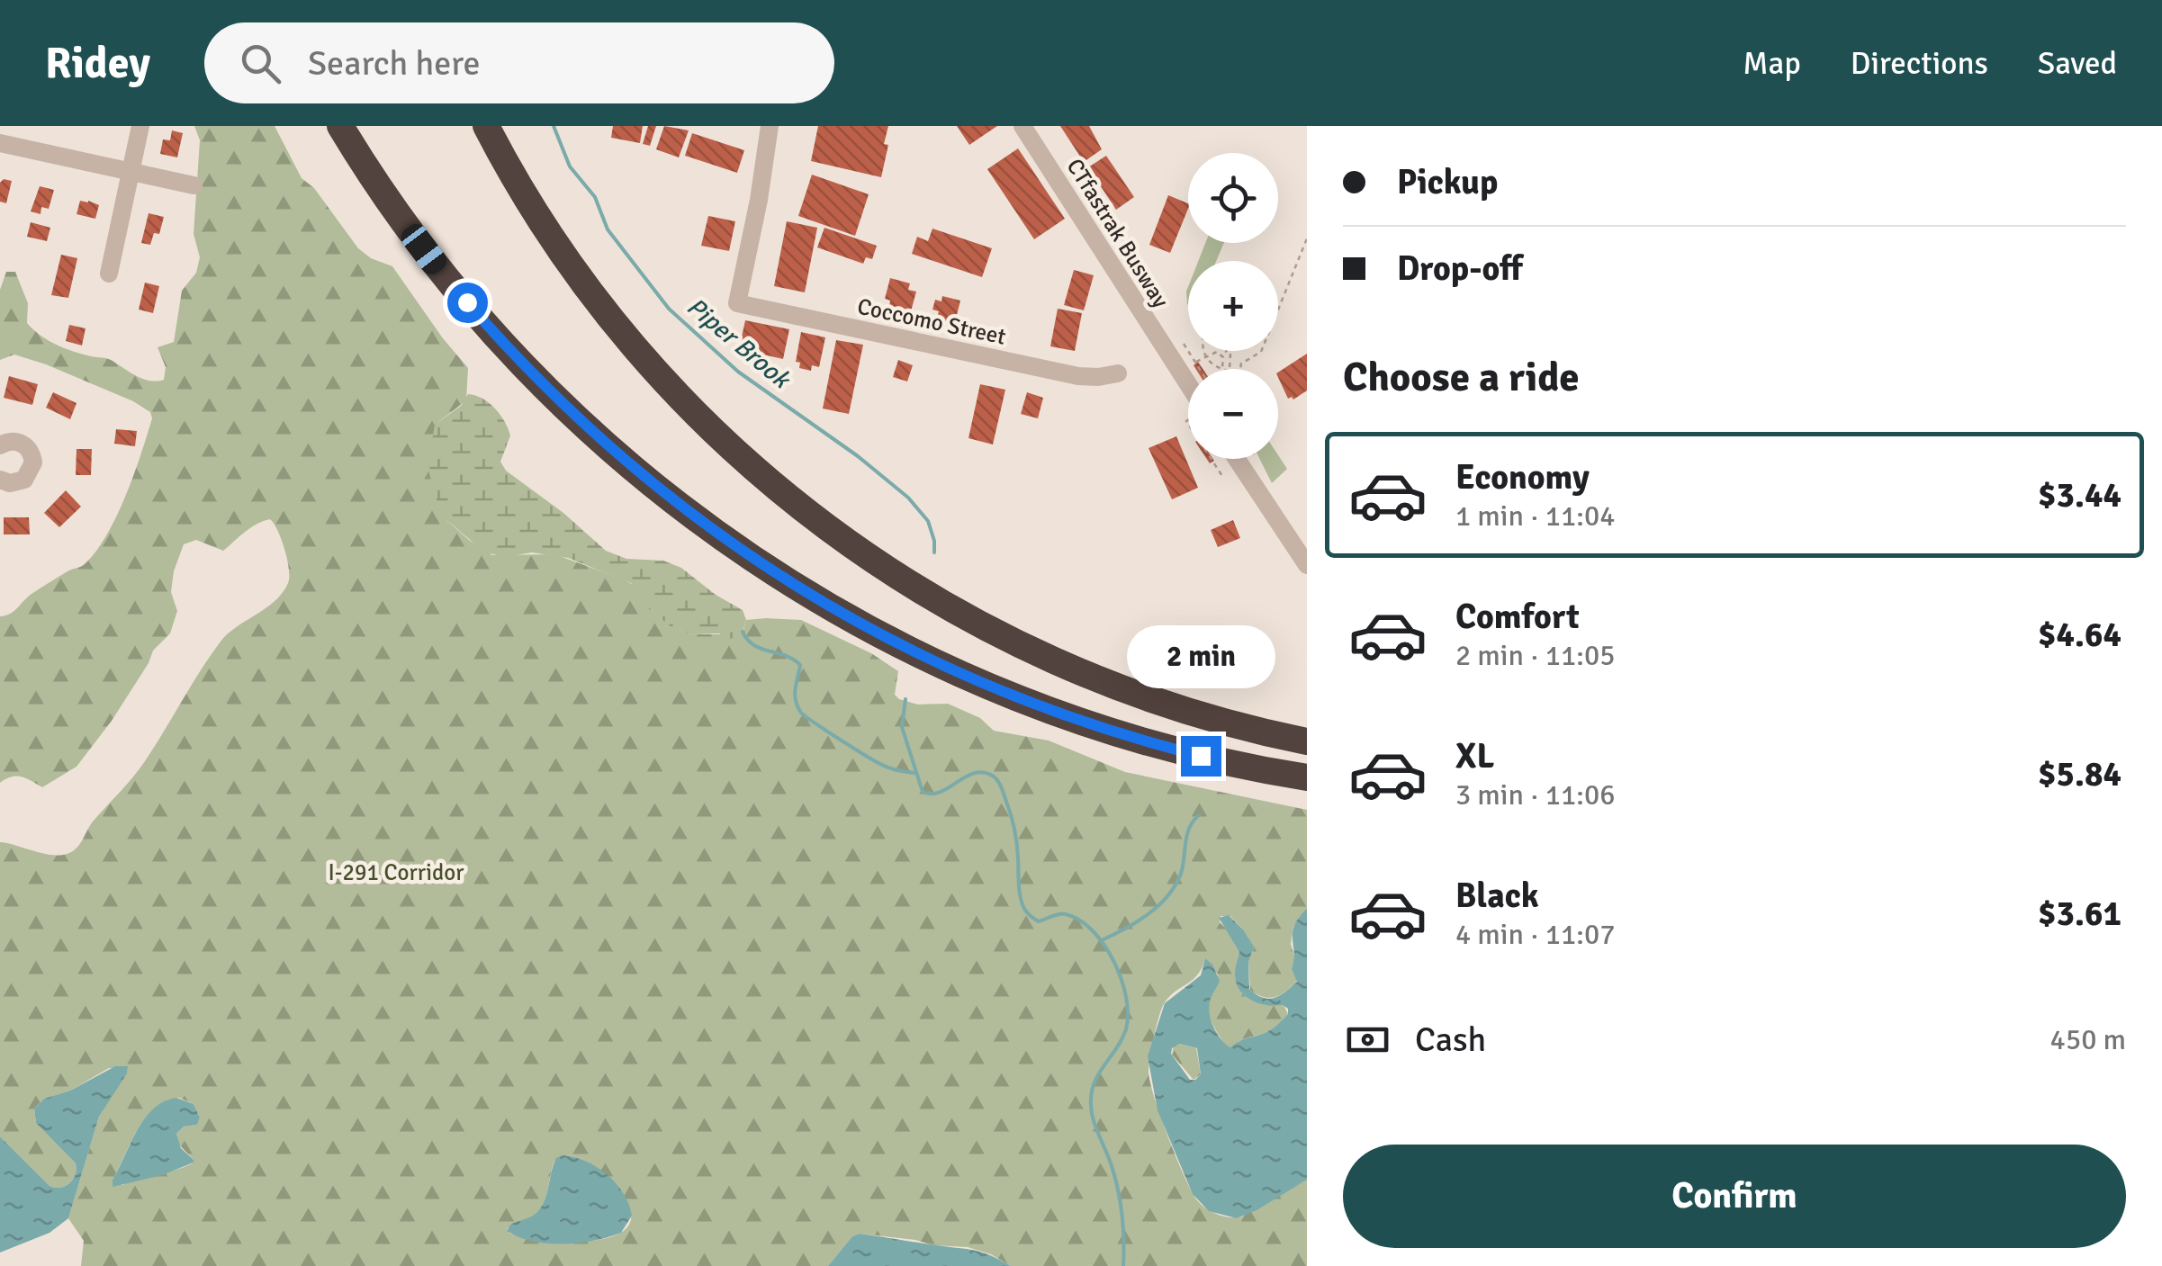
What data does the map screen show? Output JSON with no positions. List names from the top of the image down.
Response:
{
  "streets": {
    "street": ["CTfastrak Busway", "Coccomo Street"]
  },
  "water": ["Piper Brook"],
  "parks": ["I-291 Corridor"],
  "page": {
    "header": "Ridey",
    "search": "Search here",
    "nav": ["Map", "Directions", "Saved"],
    "banner": ["Pickup", "Drop-off"],
    "map_buttons": ["+", "−"],
    "heading": "Choose a ride",
    "list": [
      {
        "name": "Economy",
        "note": "1 min · 11:04",
        "value": "$3.44"
      },
      {
        "name": "Comfort",
        "note": "2 min · 11:05",
        "value": "$4.64"
      },
      {
        "name": "XL",
        "note": "3 min · 11:06",
        "value": "$5.84"
      },
      {
        "name": "Black",
        "note": "4 min · 11:07",
        "value": "$3.61"
      }
    ],
    "bubble": "2 min",
    "pay": ["Cash", "450 m"],
    "buttons": "Confirm"
  }
}
